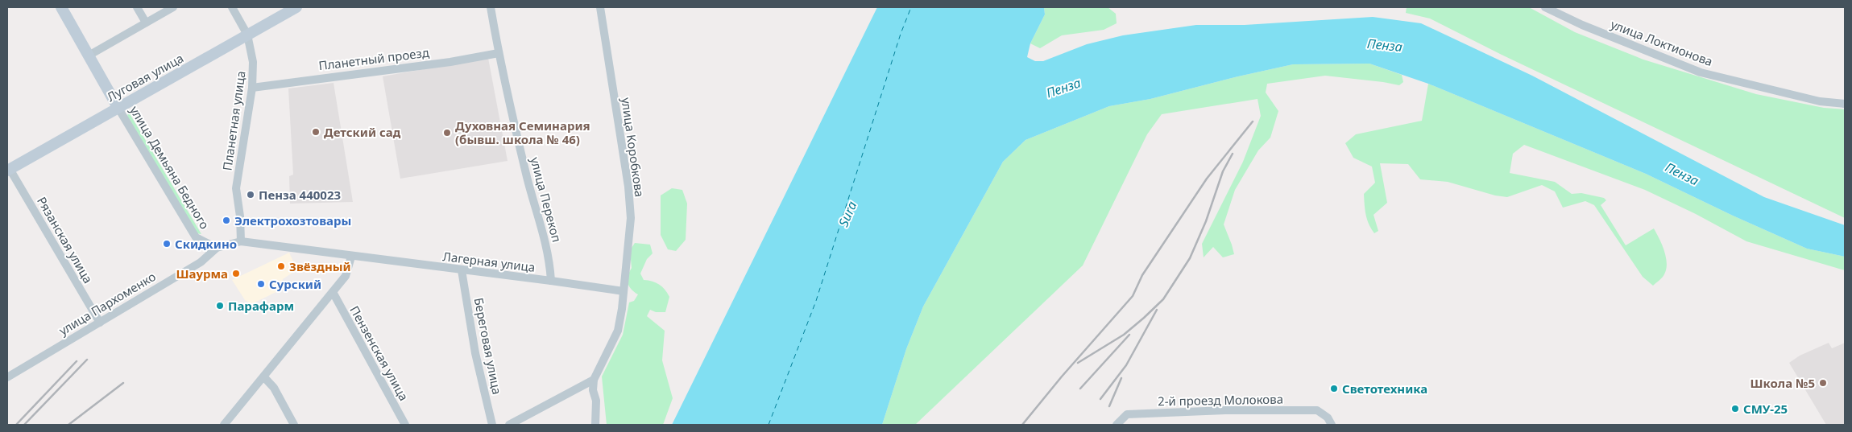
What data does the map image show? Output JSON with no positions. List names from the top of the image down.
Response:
{
  "streets": {
    "main road": ["Луговая улица", "улица Демьяна Бедного"],
    "street": [
      "улица Локтионова",
      "Планетный проезд",
      "Планетная улица",
      "улица Коробкова",
      "улица Перекоп",
      "Рязанская улица",
      "Лагерная улица",
      "улица Пархоменко",
      "Береговая улица",
      "Пензенская улица",
      "2-й проезд Молокова"
    ]
  },
  "crossings": [
    ["Планетный проезд", "Планетная улица"],
    ["Планетный проезд", "улица Перекоп"],
    ["Луговая улица", "Планетная улица"],
    ["Луговая улица", "улица Демьяна Бедного"],
    ["Луговая улица", "Рязанская улица"],
    ["Планетная улица", "Лагерная улица"],
    ["Планетная улица", "улица Пархоменко"],
    ["улица Коробкова", "Лагерная улица"],
    ["улица Демьяна Бедного", "улица Пархоменко"],
    ["улица Перекоп", "Лагерная улица"],
    ["Рязанская улица", "улица Пархоменко"],
    ["Лагерная улица", "улица Пархоменко"],
    ["Лагерная улица", "Береговая улица"]
  ],
  "water": ["Пенза", "Sura"],
  "places": [
    "Детский сад",
    "Духовная Семинария (бывш. школа № 46)",
    "Пенза 440023",
    "Электрохозтовары",
    "Скидкино",
    "Звёздный",
    "Шаурма",
    "Сурский",
    "Парафарм",
    "Школа №5",
    "Светотехника",
    "СМУ-25"
  ]
}
